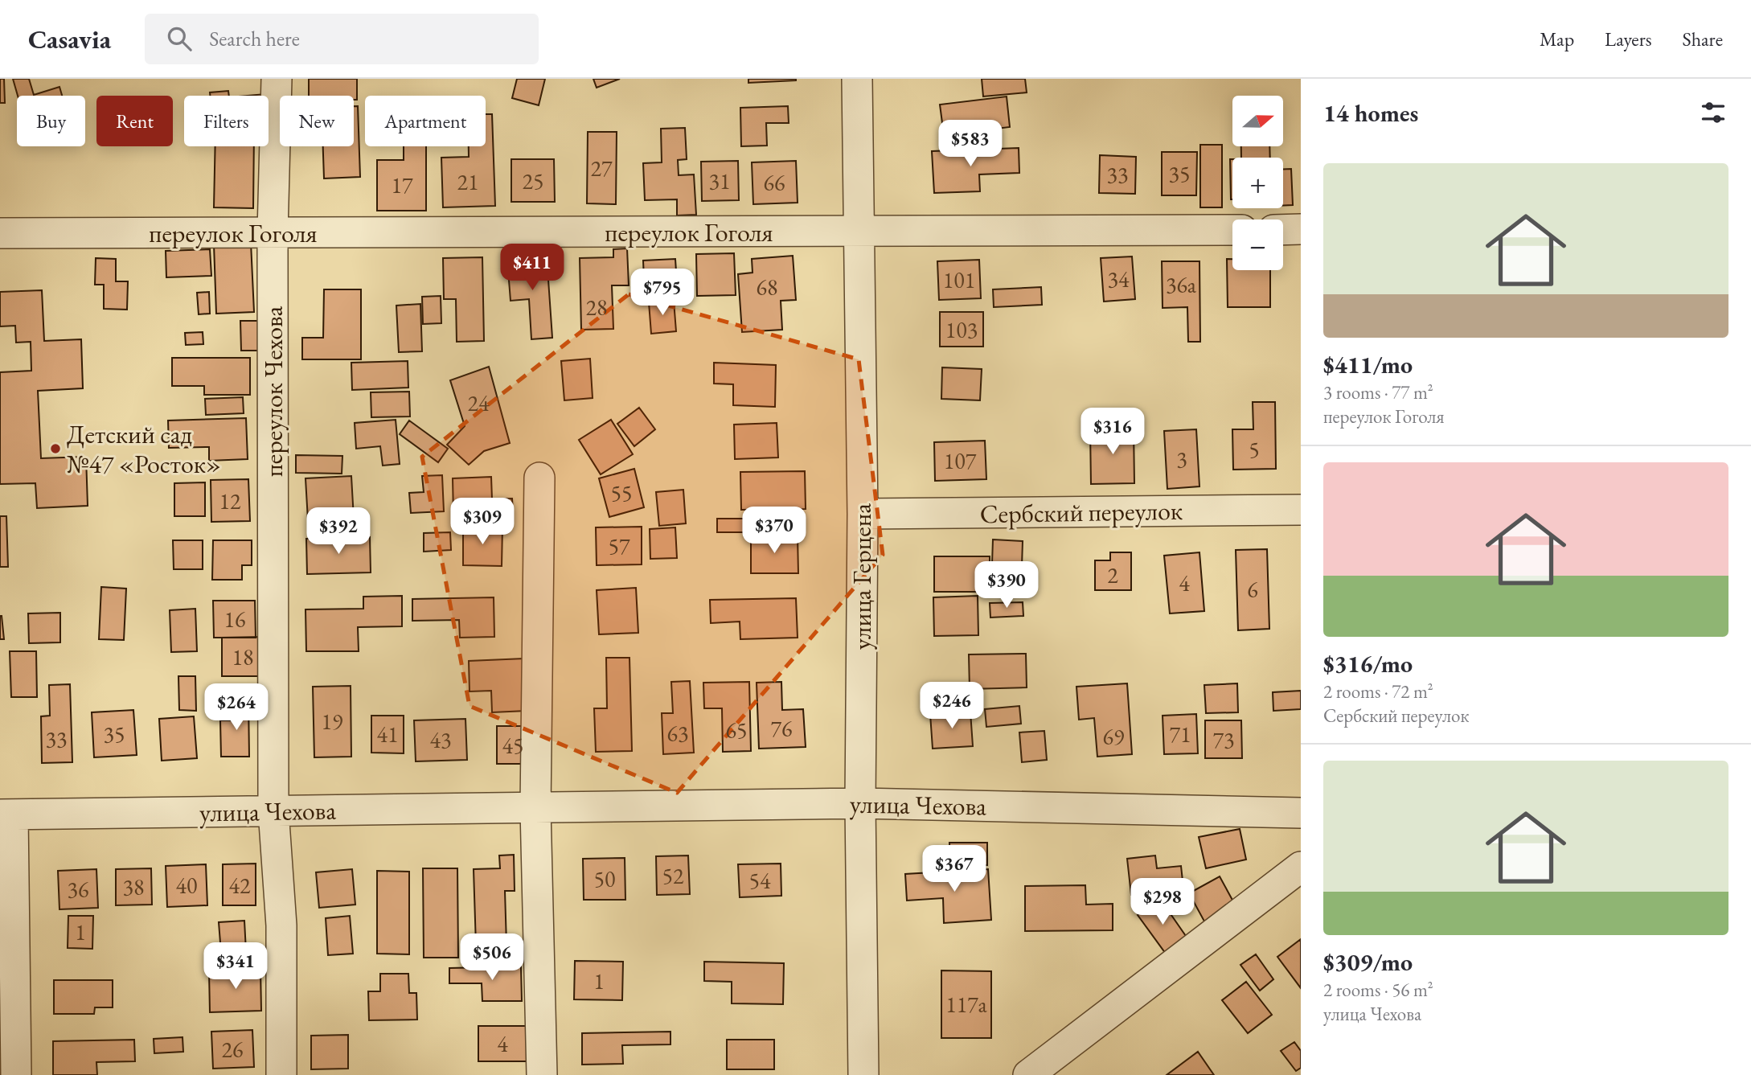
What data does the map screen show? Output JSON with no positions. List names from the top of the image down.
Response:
{
  "streets": {
    "street": [
      "переулок Гоголя",
      "переулок Чехова",
      "Сербский переулок",
      "улица Герцена",
      "улица Чехова"
    ]
  },
  "crossings": [
    ["переулок Гоголя", "переулок Чехова"],
    ["переулок Гоголя", "улица Герцена"],
    ["переулок Чехова", "улица Чехова"],
    ["Сербский переулок", "улица Герцена"],
    ["улица Герцена", "улица Чехова"]
  ],
  "places": ["Детский сад №47 «Росток»"],
  "house_numbers": [
    "27",
    "35",
    "33",
    "25",
    "31",
    "21",
    "66",
    "17",
    "34",
    "101",
    "36а",
    "68",
    "28",
    "103",
    "24",
    "5",
    "3",
    "107",
    "55",
    "12",
    "57",
    "2",
    "4",
    "6",
    "16",
    "18",
    "19",
    "76",
    "65",
    "63",
    "35",
    "41",
    "71",
    "69",
    "33",
    "43",
    "73",
    "45",
    "52",
    "50",
    "54",
    "40",
    "42",
    "38",
    "36",
    "1",
    "1",
    "117а",
    "4",
    "26"
  ],
  "north": "right",
  "page": {
    "header": "Casavia",
    "search": "Search here",
    "nav": ["Map", "Layers", "Share"],
    "heading": "14 homes",
    "map_buttons": ["+", "−"],
    "chip": [
      "Buy",
      "Rent",
      "Filters",
      "New",
      "Apartment"
    ],
    "price": [
      "$583",
      "$411",
      "$795",
      "$316",
      "$309",
      "$370",
      "$392",
      "$390",
      "$246",
      "$264",
      "$367",
      "$298",
      "$506",
      "$341"
    ],
    "list": [
      {
        "name": "$411/mo",
        "note": "3 rooms · 77 m² · переулок Гоголя"
      },
      {
        "name": "$316/mo",
        "note": "2 rooms · 72 m² · Сербский переулок"
      },
      {
        "name": "$309/mo",
        "note": "2 rooms · 56 m² · улица Чехова"
      }
    ]
  }
}
